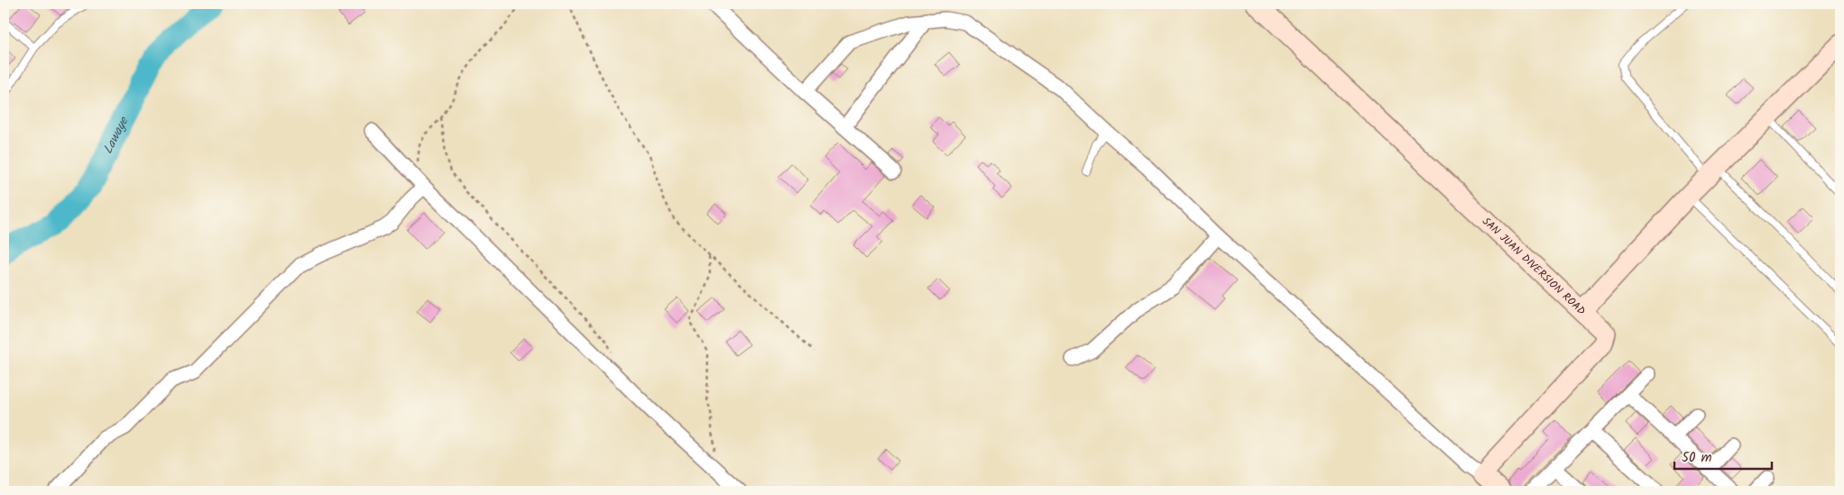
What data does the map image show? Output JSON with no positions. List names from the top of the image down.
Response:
{
  "streets": {
    "street": ["SAN JUAN DIVERSION ROAD"]
  },
  "water": ["Lawaye"],
  "scale_bar": "50 m"
}
